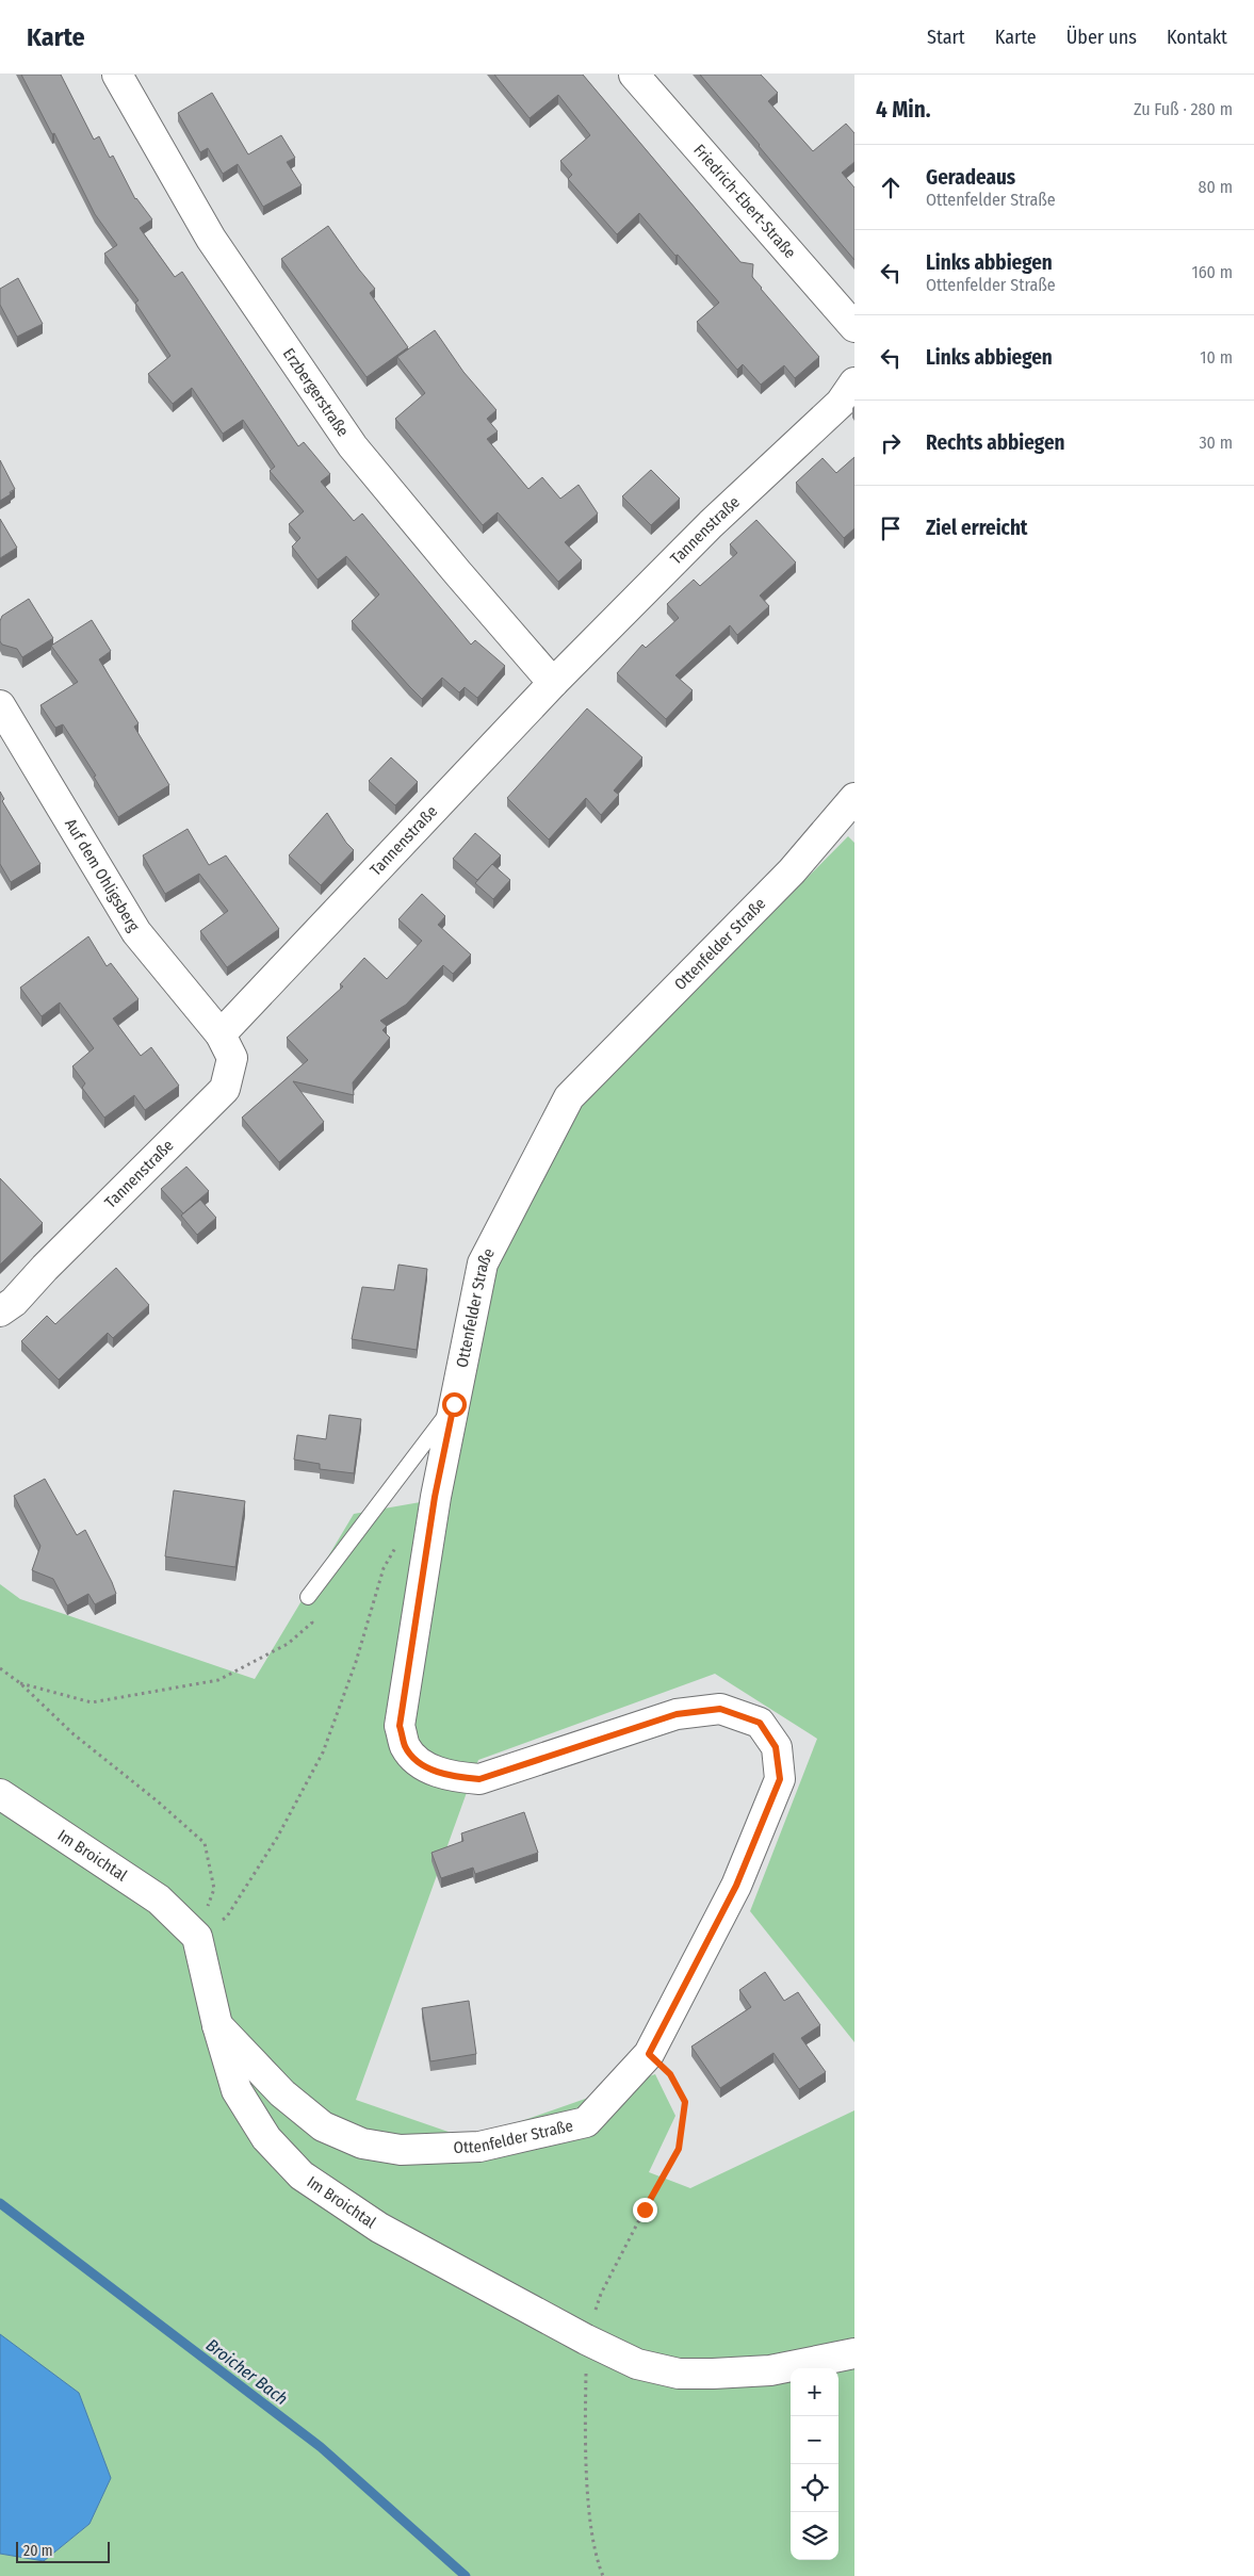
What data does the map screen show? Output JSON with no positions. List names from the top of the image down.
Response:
{
  "streets": {
    "street": [
      "Friedrich-Ebert-Straße",
      "Erzbergerstraße",
      "Tannenstraße",
      "Auf dem Ohligsberg",
      "Ottenfelder Straße",
      "Im Broichtal"
    ]
  },
  "crossings": [
    ["Erzbergerstraße", "Tannenstraße"],
    ["Tannenstraße", "Auf dem Ohligsberg"],
    ["Ottenfelder Straße", "Im Broichtal"]
  ],
  "water": ["Broicher Bach"],
  "scale_bar": "20 m",
  "page": {
    "header": "Karte",
    "nav": [
      "Start",
      "Karte",
      "Über uns",
      "Kontakt"
    ],
    "heading": ["4 Min.", "Zu Fuß · 280 m"],
    "list": [
      ["Geradeaus", "Ottenfelder Straße", "80 m"],
      ["Links abbiegen", "Ottenfelder Straße", "160 m"],
      ["Links abbiegen", "10 m"],
      ["Rechts abbiegen", "30 m"],
      "Ziel erreicht"
    ],
    "map_buttons": ["+", "−"],
    "scale": "20 m"
  }
}
